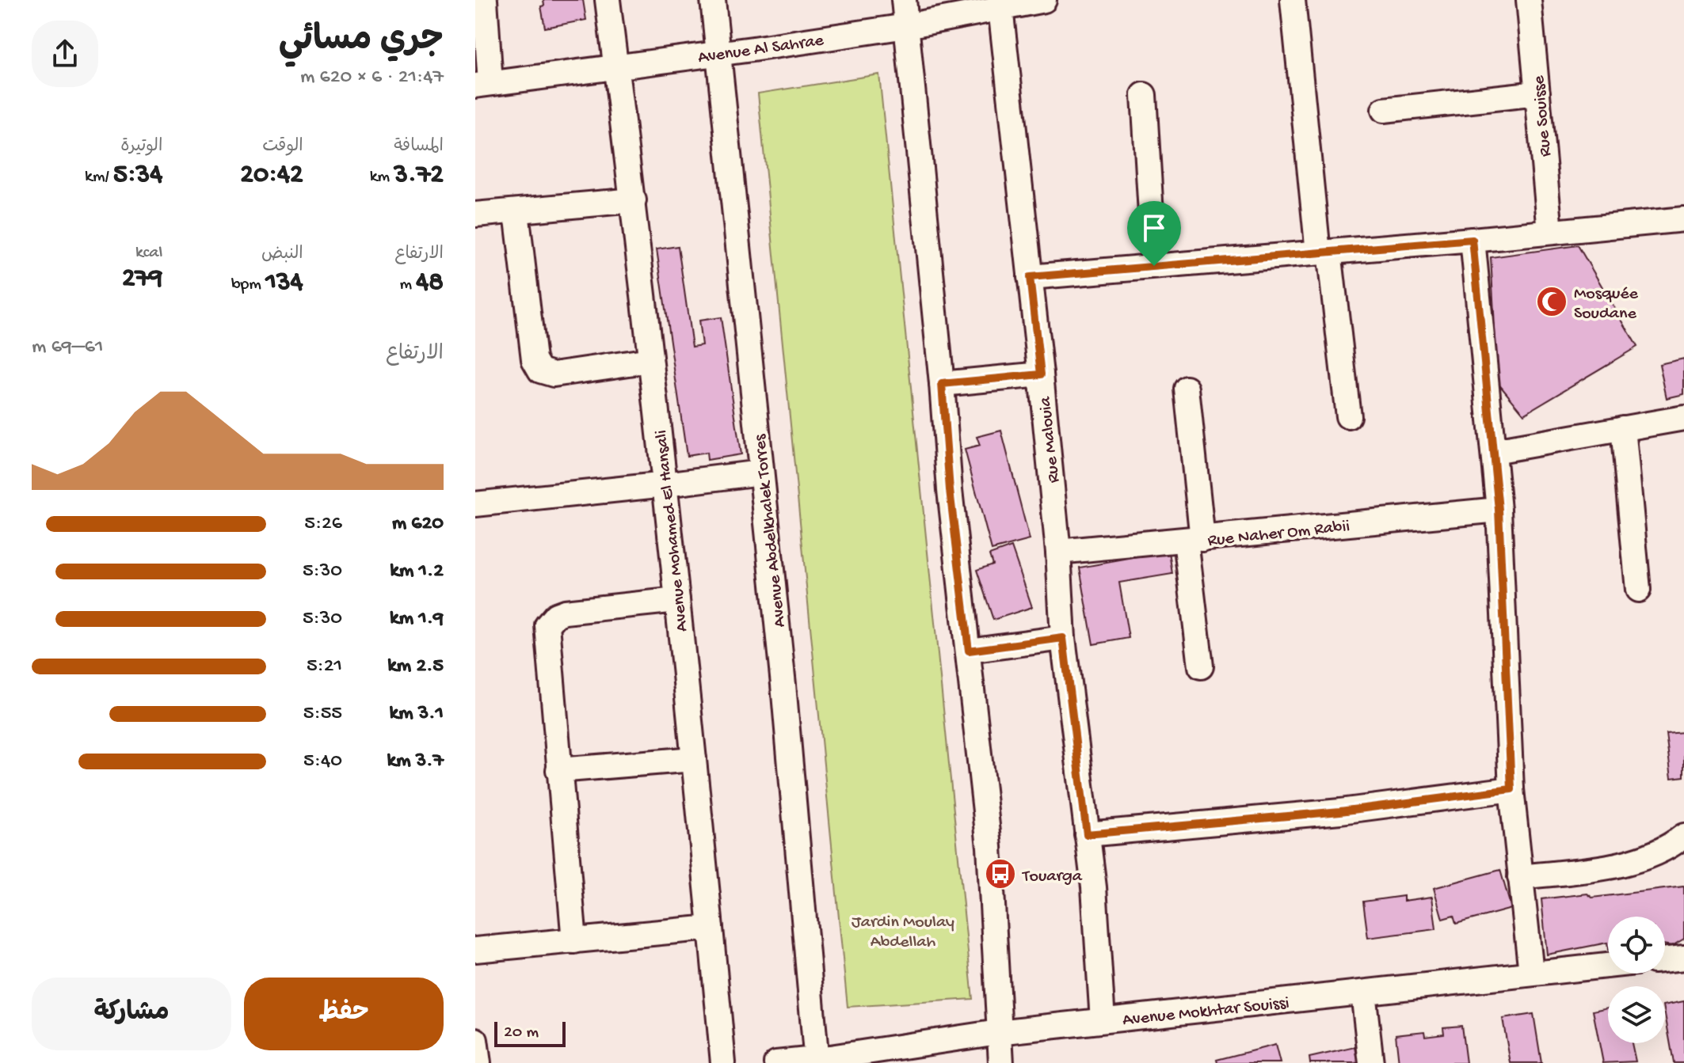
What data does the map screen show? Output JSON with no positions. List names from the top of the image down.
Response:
{
  "streets": {
    "street": [
      "Avenue Al Sahrae",
      "Rue Souisse",
      "Rue Malouia",
      "Avenue Mohamed El Hansali",
      "Avenue Abdelkhalek Torres",
      "Rue Naher Om Rabii",
      "Avenue Mokhtar Souissi"
    ]
  },
  "crossings": [
    ["Avenue Al Sahrae", "Rue Malouia"],
    ["Avenue Al Sahrae", "Avenue Mohamed El Hansali"],
    ["Avenue Al Sahrae", "Avenue Abdelkhalek Torres"],
    ["Rue Malouia", "Rue Naher Om Rabii"],
    ["Rue Malouia", "Avenue Mokhtar Souissi"],
    ["Avenue Abdelkhalek Torres", "Avenue Mokhtar Souissi"]
  ],
  "parks": ["Jardin Moulay Abdellah"],
  "places": {
    "mosque": ["Mosquée Soudane"],
    "bus stop": ["Touarga"]
  },
  "scale_bar": "20 m",
  "page": {
    "heading": ["جري مسائي", "21:47 · 6 × 620 m"],
    "stats": [
      ["المسافة", "3.72 km"],
      ["الوقت", "20:42"],
      ["الوتيرة", "5:34 /km"],
      ["الارتفاع", "48 m"],
      ["النبض", "134 bpm"],
      ["kcal", "279"]
    ],
    "chart": ["الارتفاع", "61–69 m"],
    "list": [
      {
        "name": "620 m",
        "note": "5:26"
      },
      {
        "name": "1.2 km",
        "note": "5:30"
      },
      {
        "name": "1.9 km",
        "note": "5:30"
      },
      {
        "name": "2.5 km",
        "note": "5:21"
      },
      {
        "name": "3.1 km",
        "note": "5:55"
      },
      {
        "name": "3.7 km",
        "note": "5:40"
      }
    ],
    "buttons": ["حفظ", "مشاركة"],
    "scale": "20 m"
  }
}
